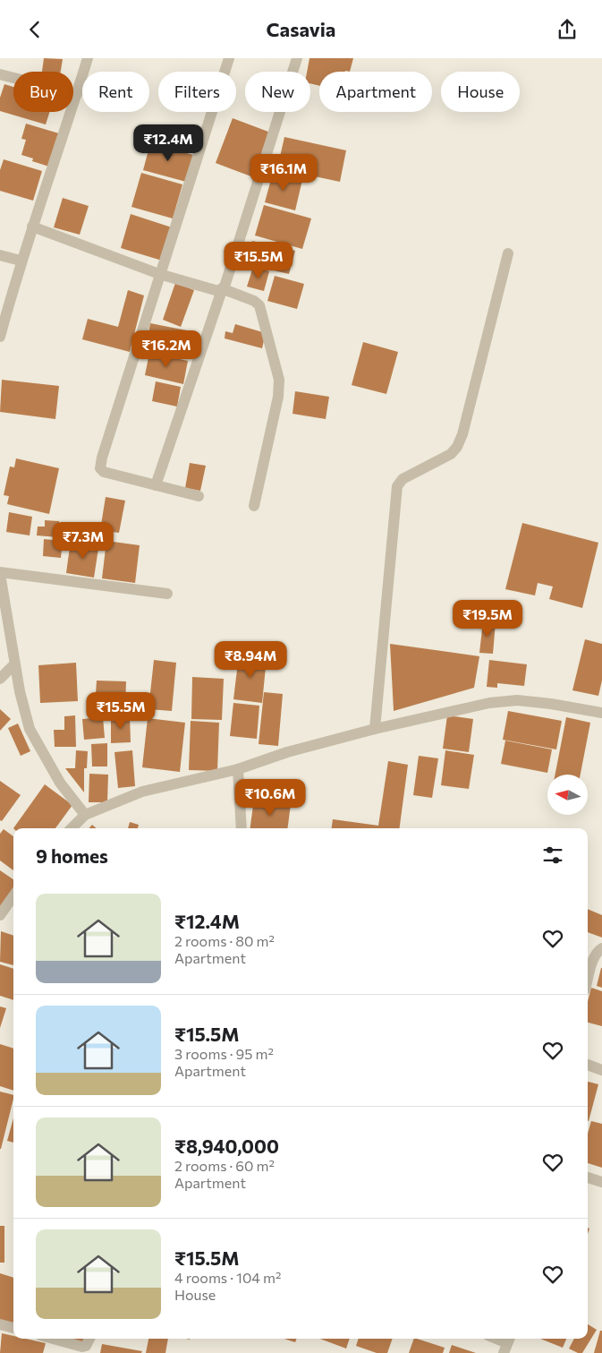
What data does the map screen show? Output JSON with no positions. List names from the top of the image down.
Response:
{
  "north": "left",
  "page": {
    "header": "Casavia",
    "chip": [
      "Buy",
      "Rent",
      "Filters",
      "New",
      "Apartment",
      "House"
    ],
    "price": [
      "₹12.4M",
      "₹16.1M",
      "₹15.5M",
      "₹16.2M",
      "₹7.3M",
      "₹19.5M",
      "₹8.94M",
      "₹15.5M",
      "₹10.6M"
    ],
    "heading": "9 homes",
    "list": [
      {
        "name": "₹12.4M",
        "note": "2 rooms · 80 m² · Apartment"
      },
      {
        "name": "₹15.5M",
        "note": "3 rooms · 95 m² · Apartment"
      },
      {
        "name": "₹8,940,000",
        "note": "2 rooms · 60 m² · Apartment"
      },
      {
        "name": "₹15.5M",
        "note": "4 rooms · 104 m² · House"
      }
    ]
  }
}
